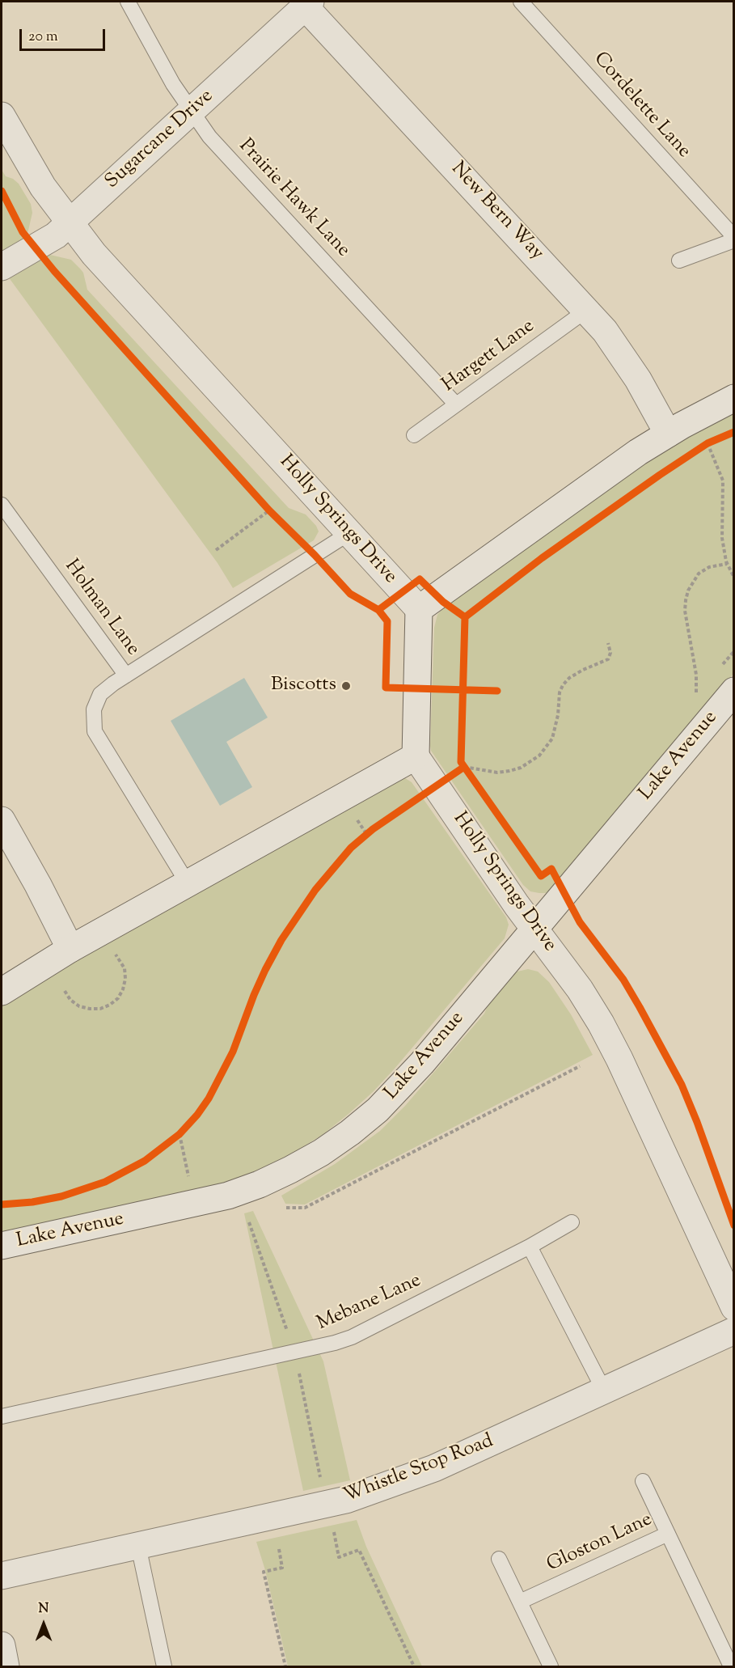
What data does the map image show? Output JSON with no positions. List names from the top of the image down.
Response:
{
  "streets": {
    "street": [
      "Sugarcane Drive",
      "New Bern Way",
      "Holly Springs Drive",
      "Lake Avenue",
      "Whistle Stop Road"
    ],
    "lane": [
      "Cordelette Lane",
      "Prairie Hawk Lane",
      "Hargett Lane",
      "Holman Lane",
      "Mebane Lane",
      "Gloston Lane"
    ]
  },
  "crossings": [
    ["Sugarcane Drive", "Prairie Hawk Lane"],
    ["Sugarcane Drive", "New Bern Way"],
    ["Sugarcane Drive", "Holly Springs Drive"],
    ["Prairie Hawk Lane", "Hargett Lane"],
    ["New Bern Way", "Hargett Lane"],
    ["Holly Springs Drive", "Lake Avenue"]
  ],
  "places": ["Biscotts"],
  "scale_bar": "20 m",
  "north": "top"
}
